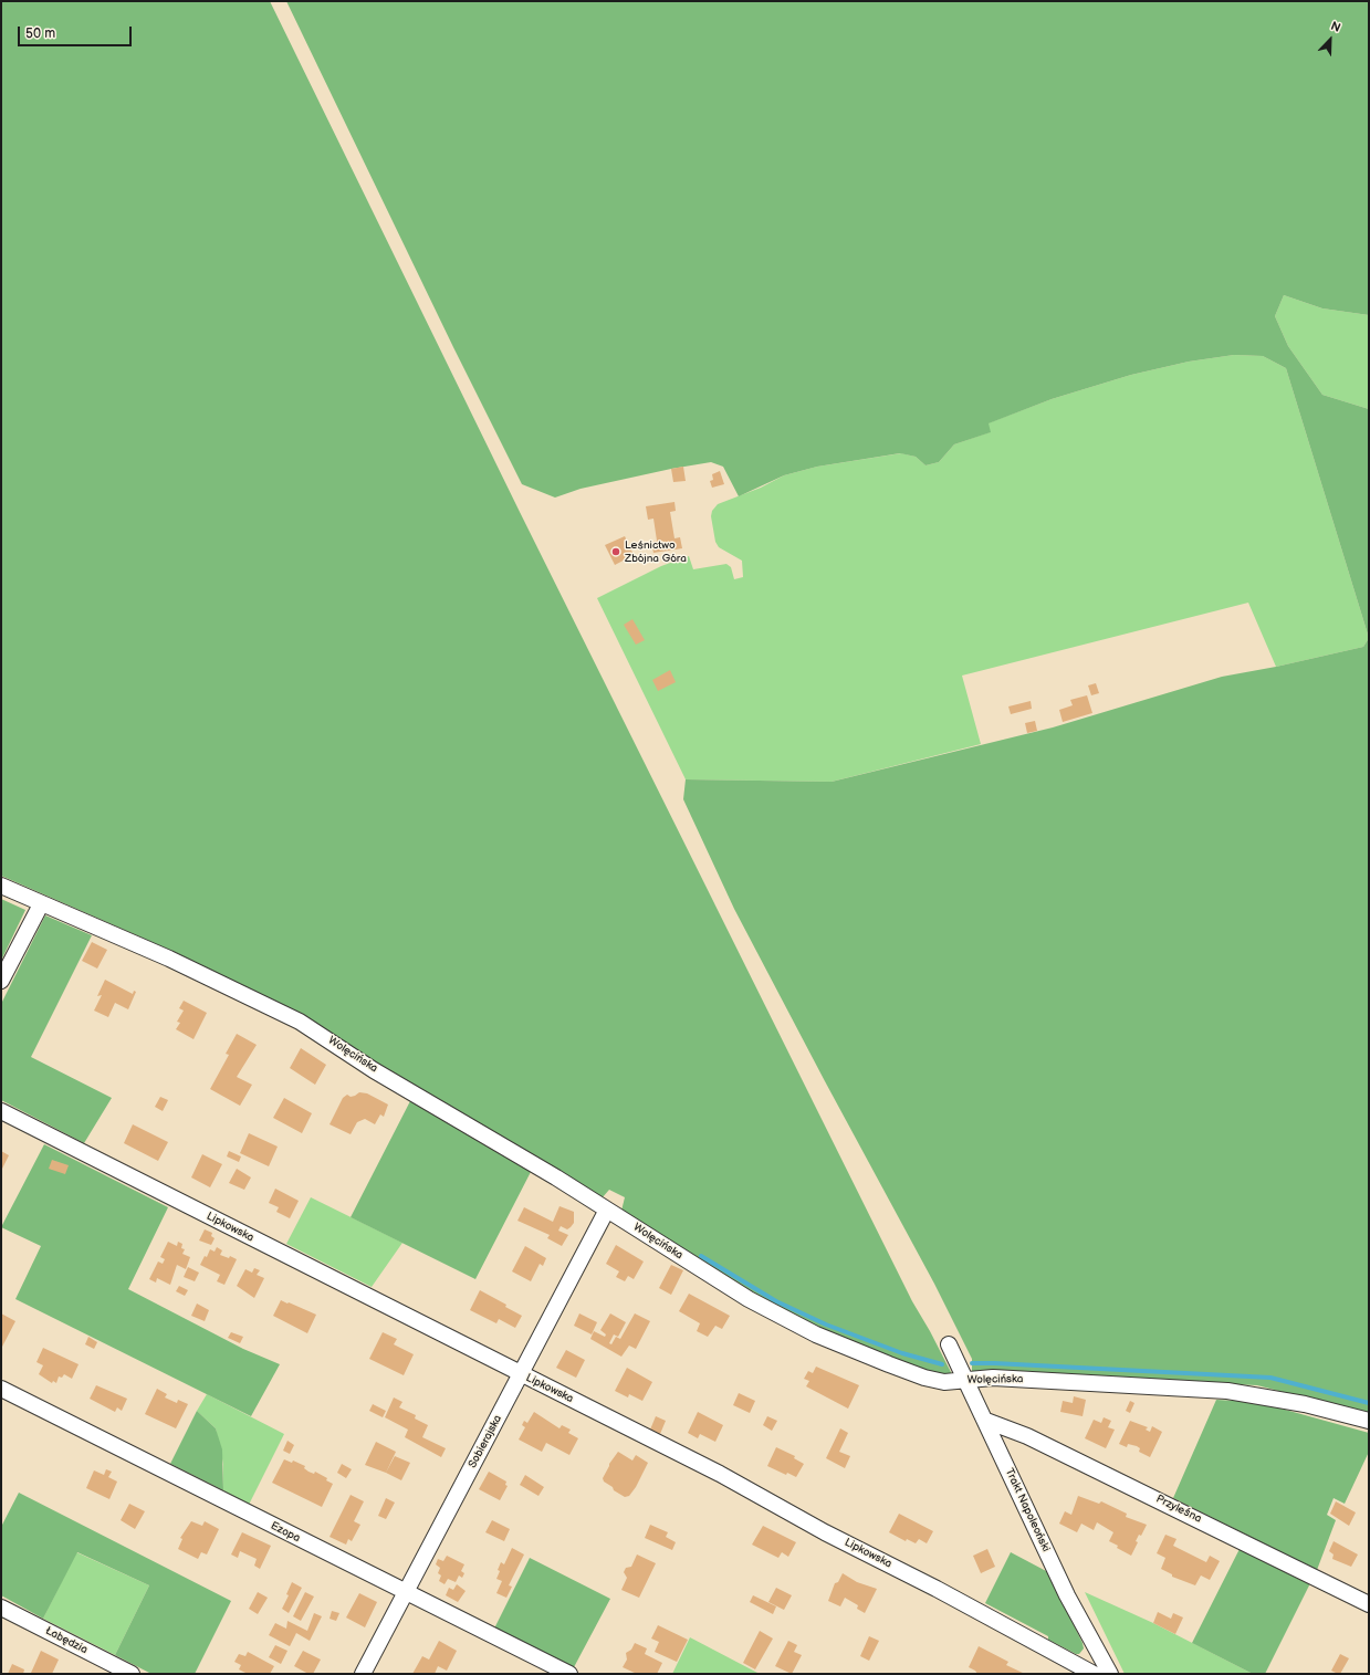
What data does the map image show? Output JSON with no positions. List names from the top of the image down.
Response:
{
  "streets": {
    "street": [
      "Wolęcińska",
      "Lipkowska",
      "Sobierajska",
      "Przyleśna",
      "Trakt Napoleoński",
      "Ezopa",
      "Łabędzia"
    ]
  },
  "crossings": [
    ["Wolęcińska", "Sobierajska"],
    ["Wolęcińska", "Trakt Napoleoński"],
    ["Lipkowska", "Sobierajska"],
    ["Sobierajska", "Ezopa"],
    ["Przyleśna", "Trakt Napoleoński"]
  ],
  "places": ["Leśnictwo Zbójna Góra"],
  "scale_bar": "50 m",
  "north": "top right"
}
